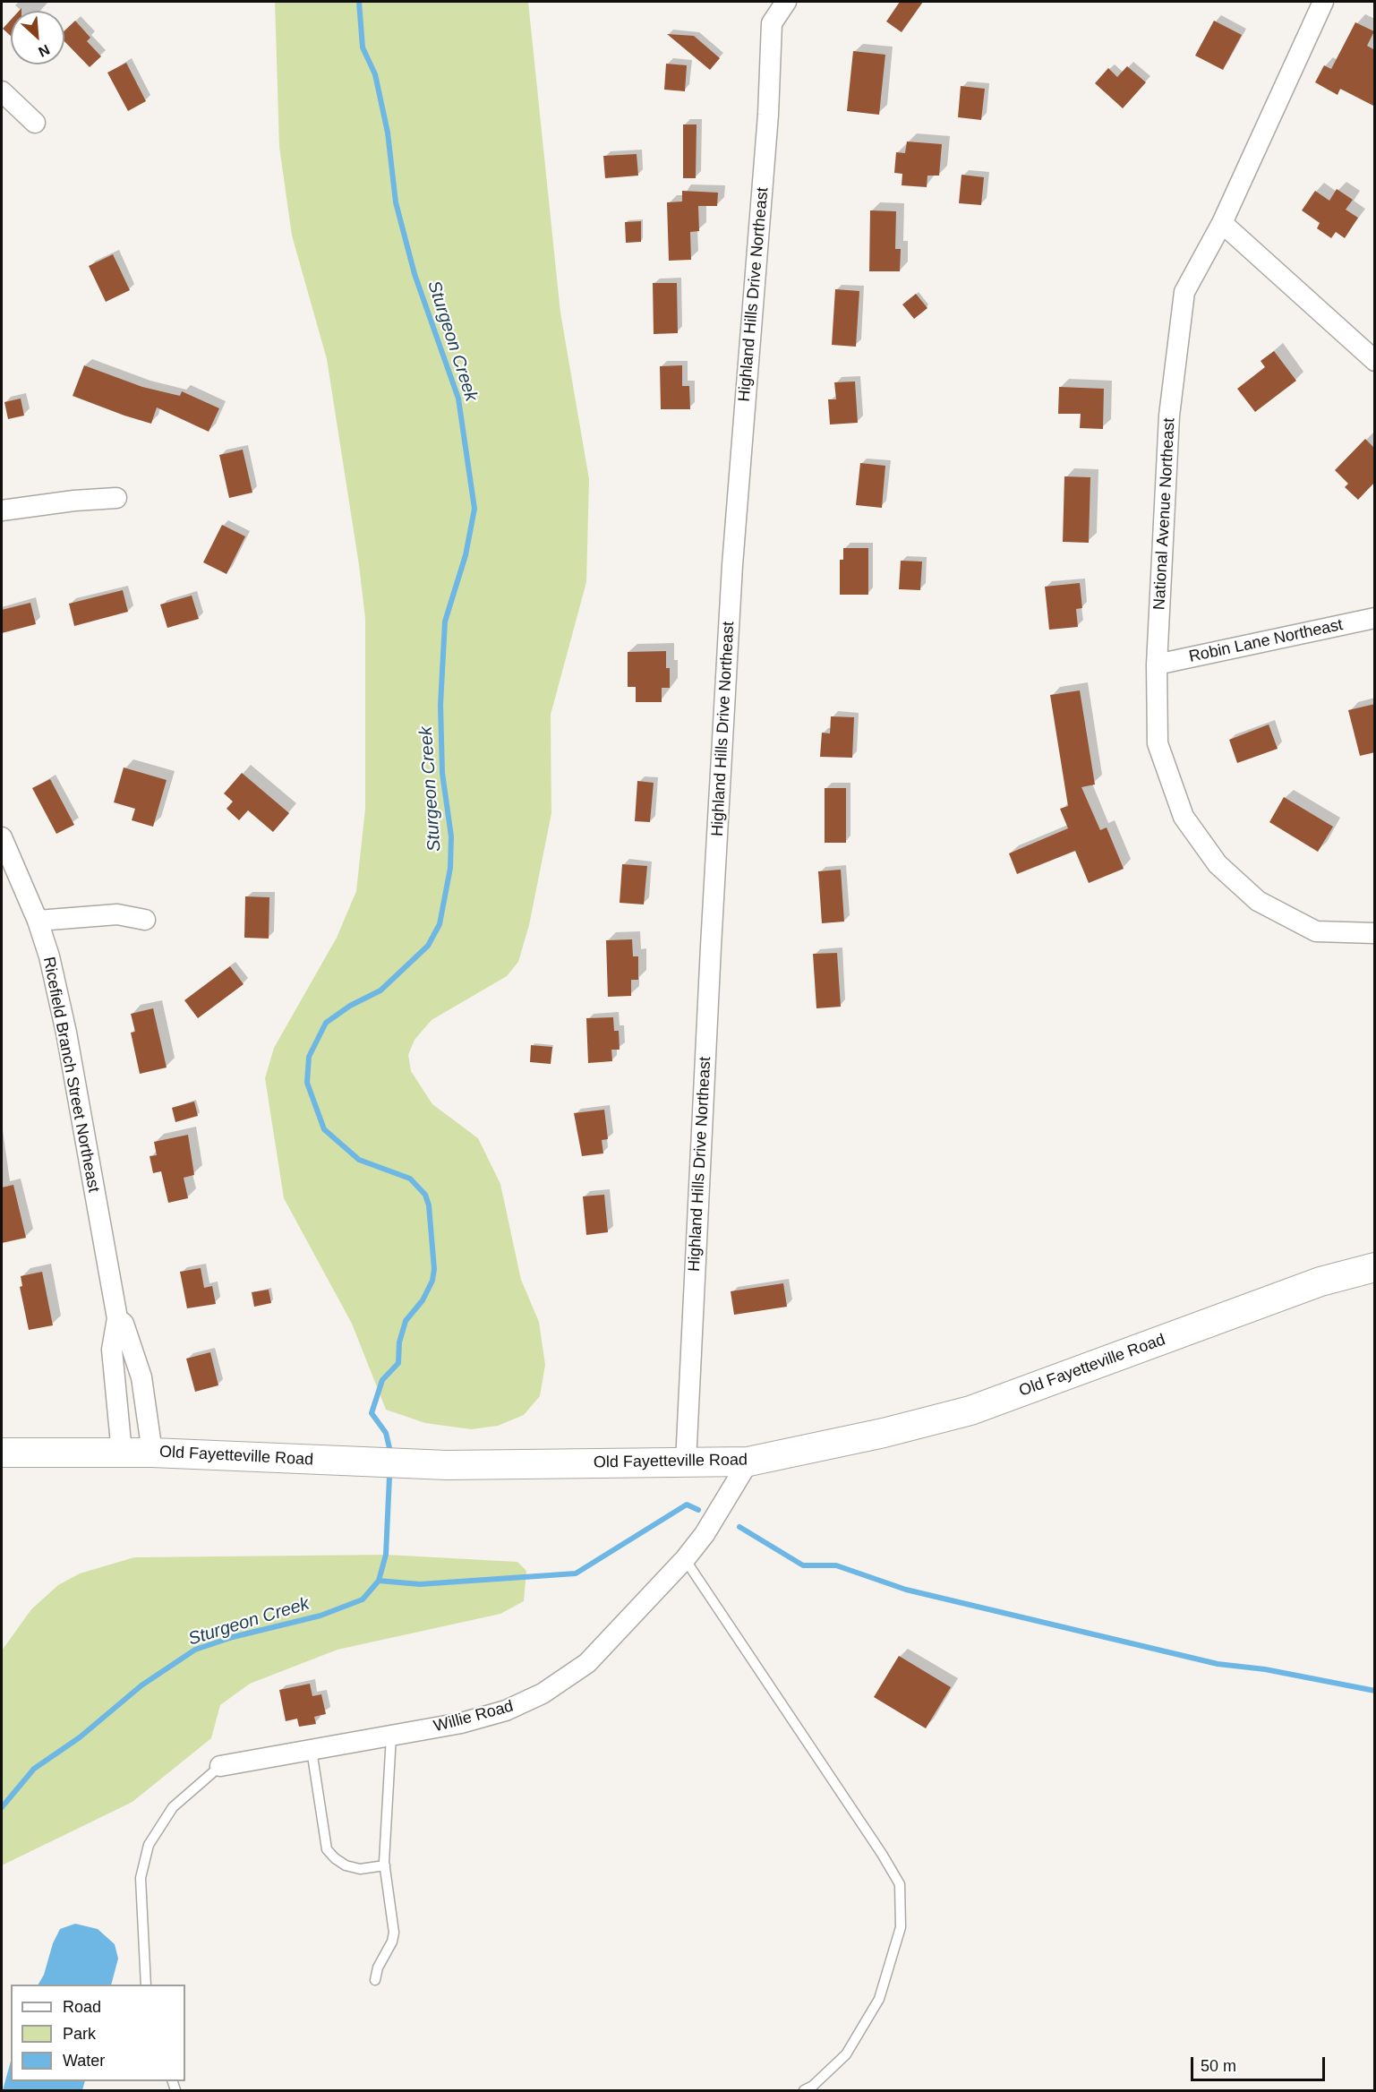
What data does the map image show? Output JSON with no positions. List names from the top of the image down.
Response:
{
  "streets": {
    "street": [
      "Highland Hills Drive Northeast",
      "National Avenue Northeast",
      "Robin Lane Northeast",
      "Ricefield Branch Street Northeast",
      "Old Fayetteville Road",
      "Willie Road"
    ]
  },
  "crossings": [
    ["Highland Hills Drive Northeast", "Old Fayetteville Road"],
    ["National Avenue Northeast", "Robin Lane Northeast"],
    ["Ricefield Branch Street Northeast", "Old Fayetteville Road"],
    ["Old Fayetteville Road", "Willie Road"]
  ],
  "water": ["Sturgeon Creek"],
  "legend": ["Road", "Park", "Water"],
  "scale_bar": "50 m",
  "north": "bottom right"
}
